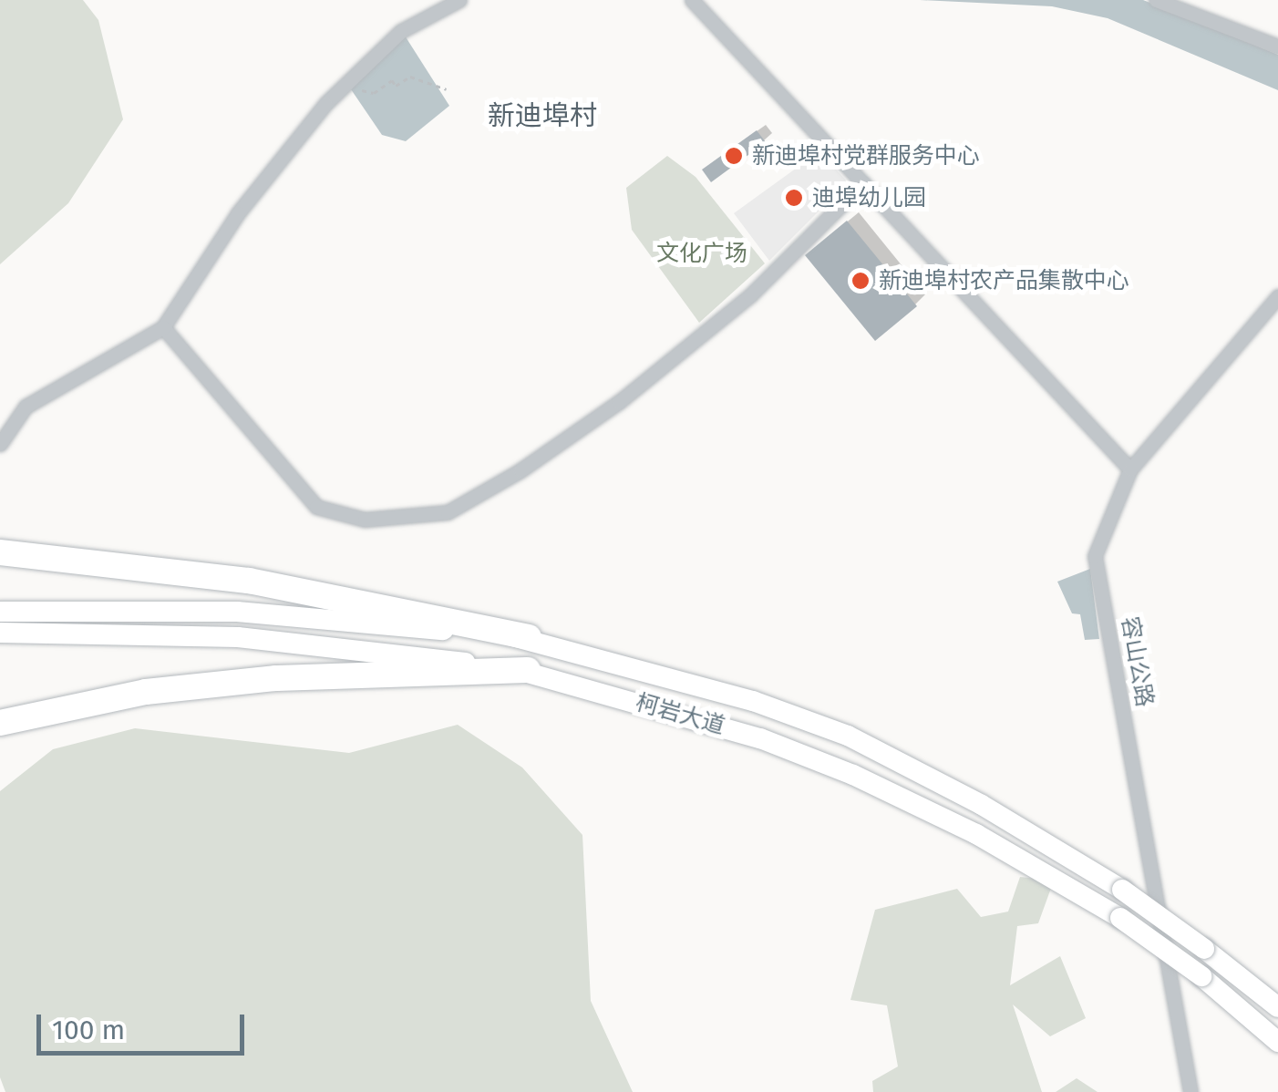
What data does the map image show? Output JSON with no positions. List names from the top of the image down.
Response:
{
  "streets": {
    "main road": ["柯岩大道"],
    "street": ["容山公路"]
  },
  "districts": ["新迪埠村"],
  "parks": ["文化广场"],
  "places": ["新迪埠村党群服务中心", "迪埠幼儿园", "新迪埠村农产品集散中心"],
  "scale_bar": "100 m"
}
